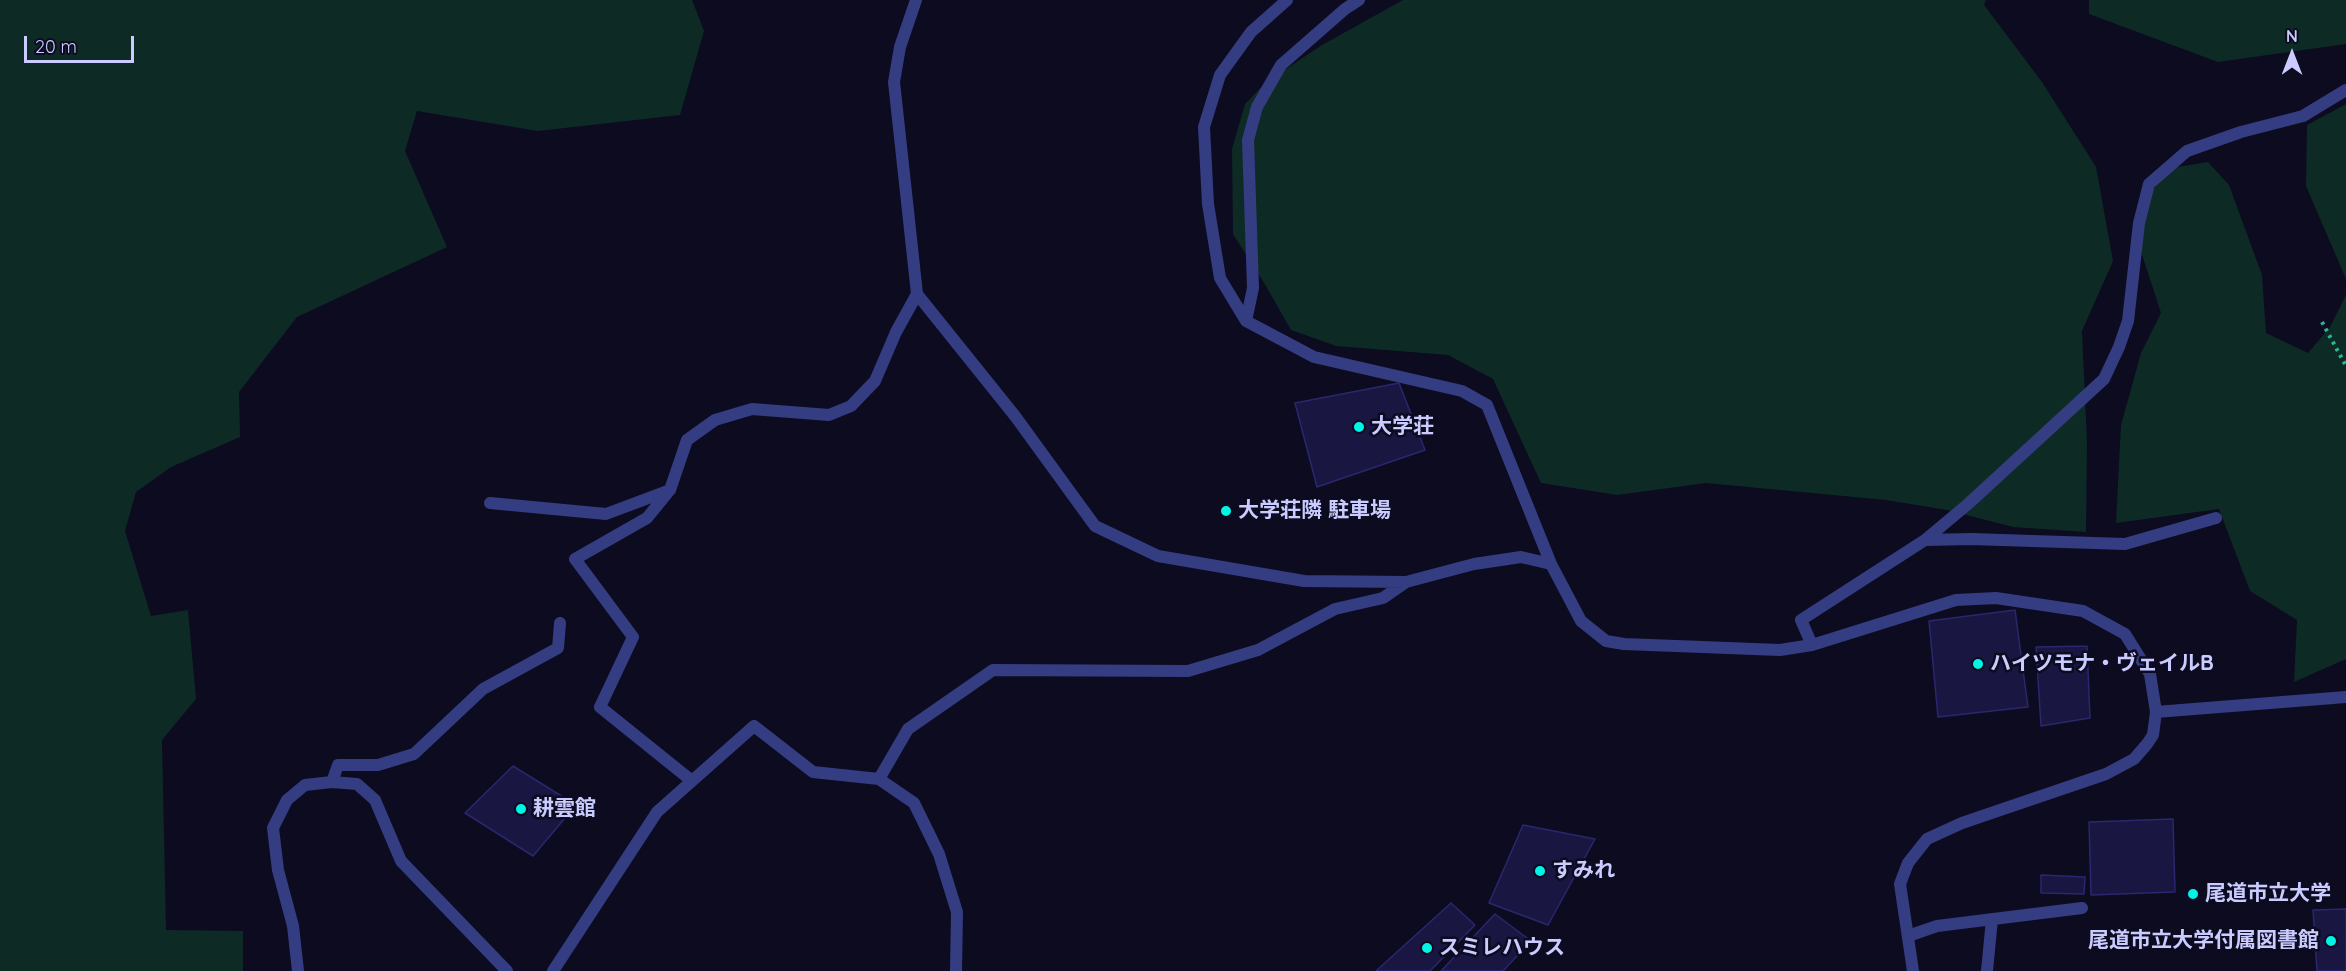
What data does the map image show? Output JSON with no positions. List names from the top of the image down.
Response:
{
  "places": [
    "大学荘",
    "大学荘隣 駐車場",
    "ハイツモナ・ヴェイルB",
    "耕雲館",
    "すみれ",
    "尾道市立大学",
    "尾道市立大学付属図書館",
    "スミレハウス"
  ],
  "scale_bar": "20 m",
  "north": "top"
}
